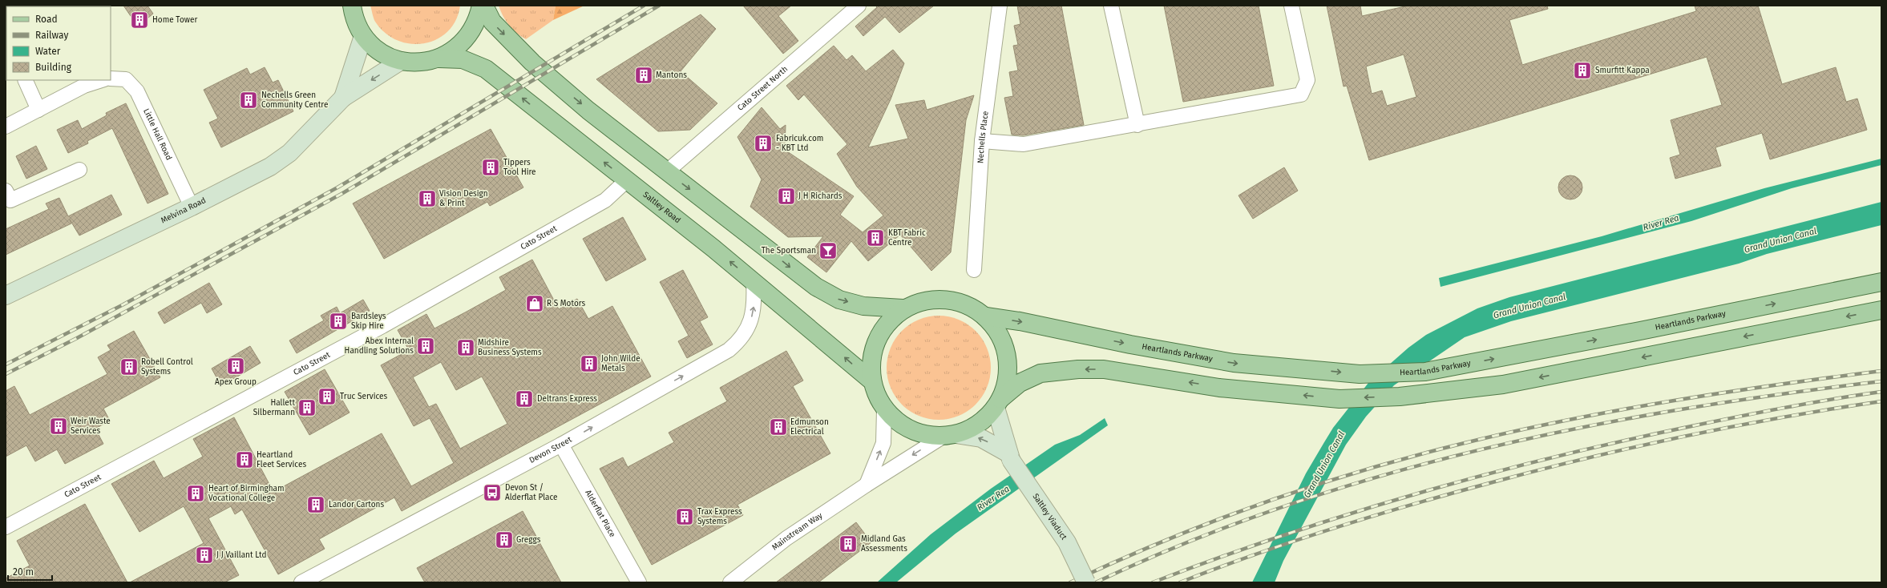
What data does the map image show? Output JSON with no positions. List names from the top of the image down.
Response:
{
  "streets": {
    "main road": [
      "Saltley Road",
      "Melvina Road",
      "Heartlands Parkway",
      "Saltley Viaduct"
    ],
    "street": [
      "Cato Street North",
      "Little Hall Road",
      "Nechells Place",
      "Cato Street",
      "Devon Street",
      "Alderflat Place",
      "Mainstream Way"
    ]
  },
  "crossings": [
    ["Little Hall Road", "Melvina Road"],
    ["Saltley Road", "Cato Street"],
    ["Saltley Road", "Devon Street"],
    ["Devon Street", "Alderflat Place"],
    ["Saltley Viaduct", "Mainstream Way"]
  ],
  "one_way": ["Devon Street", "Mainstream Way"],
  "water": ["River Rea", "Grand Union Canal"],
  "places": {
    "building": [
      "Home Tower",
      "Smurfitt Kappa",
      "Mantons",
      "Nechells Green Community Centre",
      "Fabricuk.com - KBT Ltd",
      "Tippers Tool Hire",
      "J H Richards",
      "Vision Design & Print",
      "KBT Fabric Centre",
      "Bardsleys Skip Hire",
      "Abex Internal Handling Solutions",
      "Midshire Business Systems",
      "John Wilde Metals",
      "Apex Group",
      "Robell Control Systems",
      "Truc Services",
      "Deltrans Express",
      "Hallett Silbermann",
      "Weir Waste Services",
      "Edmunson Electrical",
      "Heartland Fleet Services",
      "Heart of Birmingham Vocational College",
      "Landor Cartons",
      "Trax Express Systems",
      "Greggs",
      "Midland Gas Assessments",
      "J J Vaillant Ltd"
    ],
    "bar": ["The Sportsman"],
    "shop": ["R S Motors"],
    "bus stop": ["Devon St / Alderflat Place"]
  },
  "legend": [
    "Road",
    "Railway",
    "Water",
    "Building"
  ],
  "scale_bar": "20 m"
}
